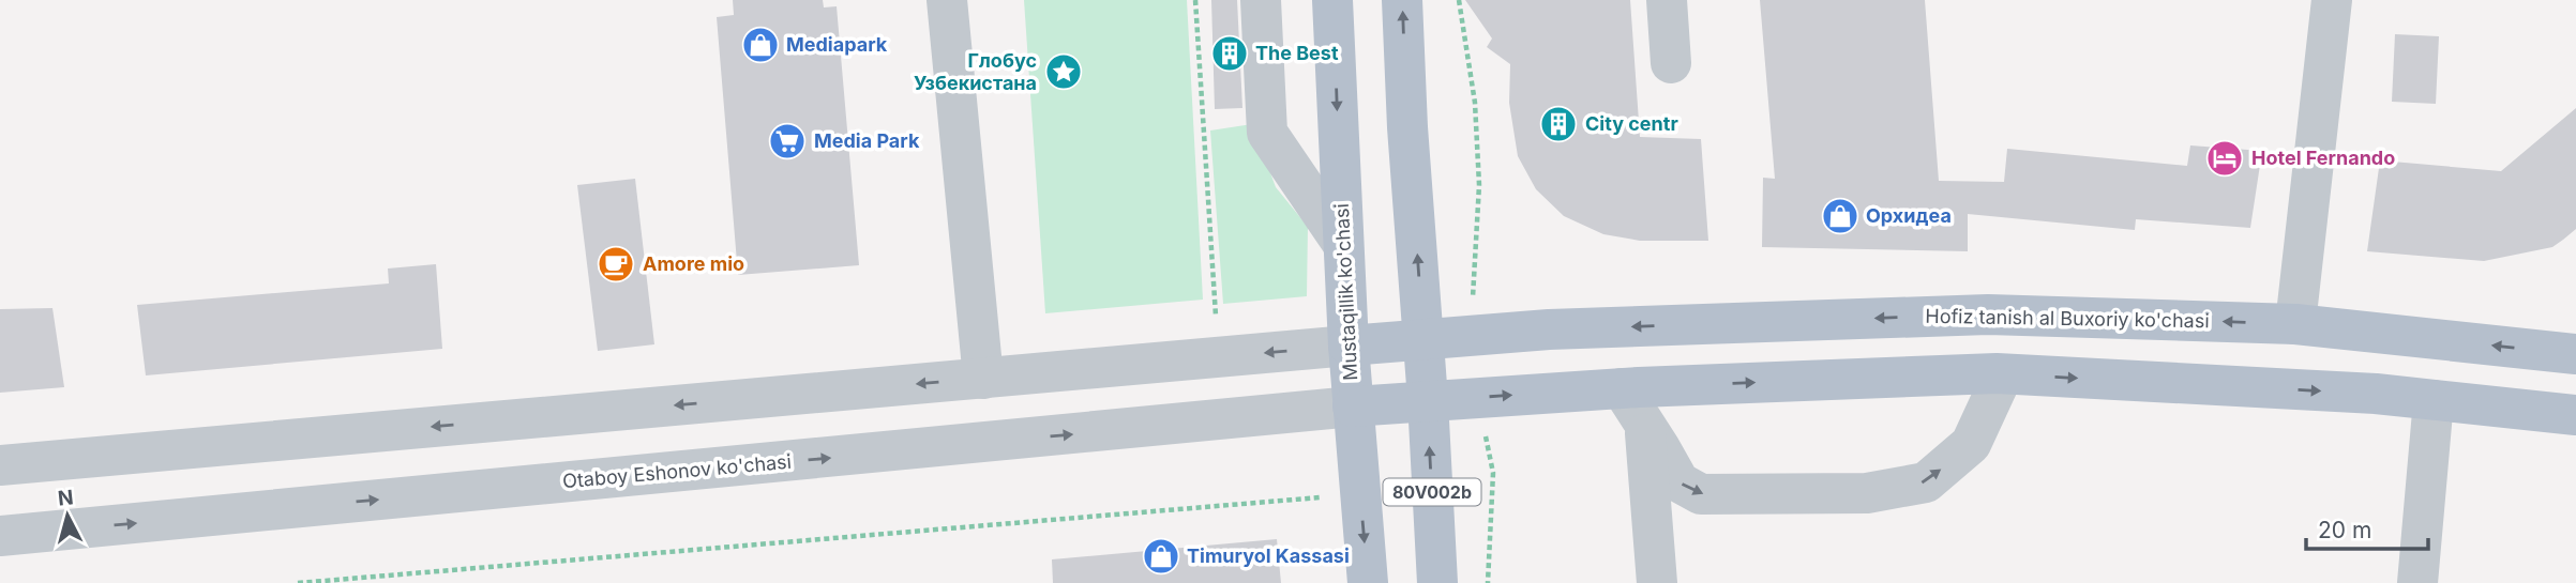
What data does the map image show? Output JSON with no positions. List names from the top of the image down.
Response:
{
  "streets": {
    "main road": ["Mustaqillik ko'chasi", "Hofiz tanish al Buxoriy ko'chasi", "80V002b"],
    "street": ["Otaboy Eshonov ko'chasi"]
  },
  "crossings": [
    ["Mustaqillik ko'chasi", "Hofiz tanish al Buxoriy ko'chasi"],
    ["Mustaqillik ko'chasi", "Otaboy Eshonov ko'chasi"]
  ],
  "places": {
    "shop": ["Mediapark", "Орхидеа", "Timuryol Kassasi"],
    "building": ["The Best", "City centr"],
    "place": ["Глобус Узбекистана"],
    "supermarket": ["Media Park"],
    "hotel": ["Hotel Fernando"],
    "cafe": ["Amore mio"]
  },
  "scale_bar": "20 m",
  "north": "top"
}
